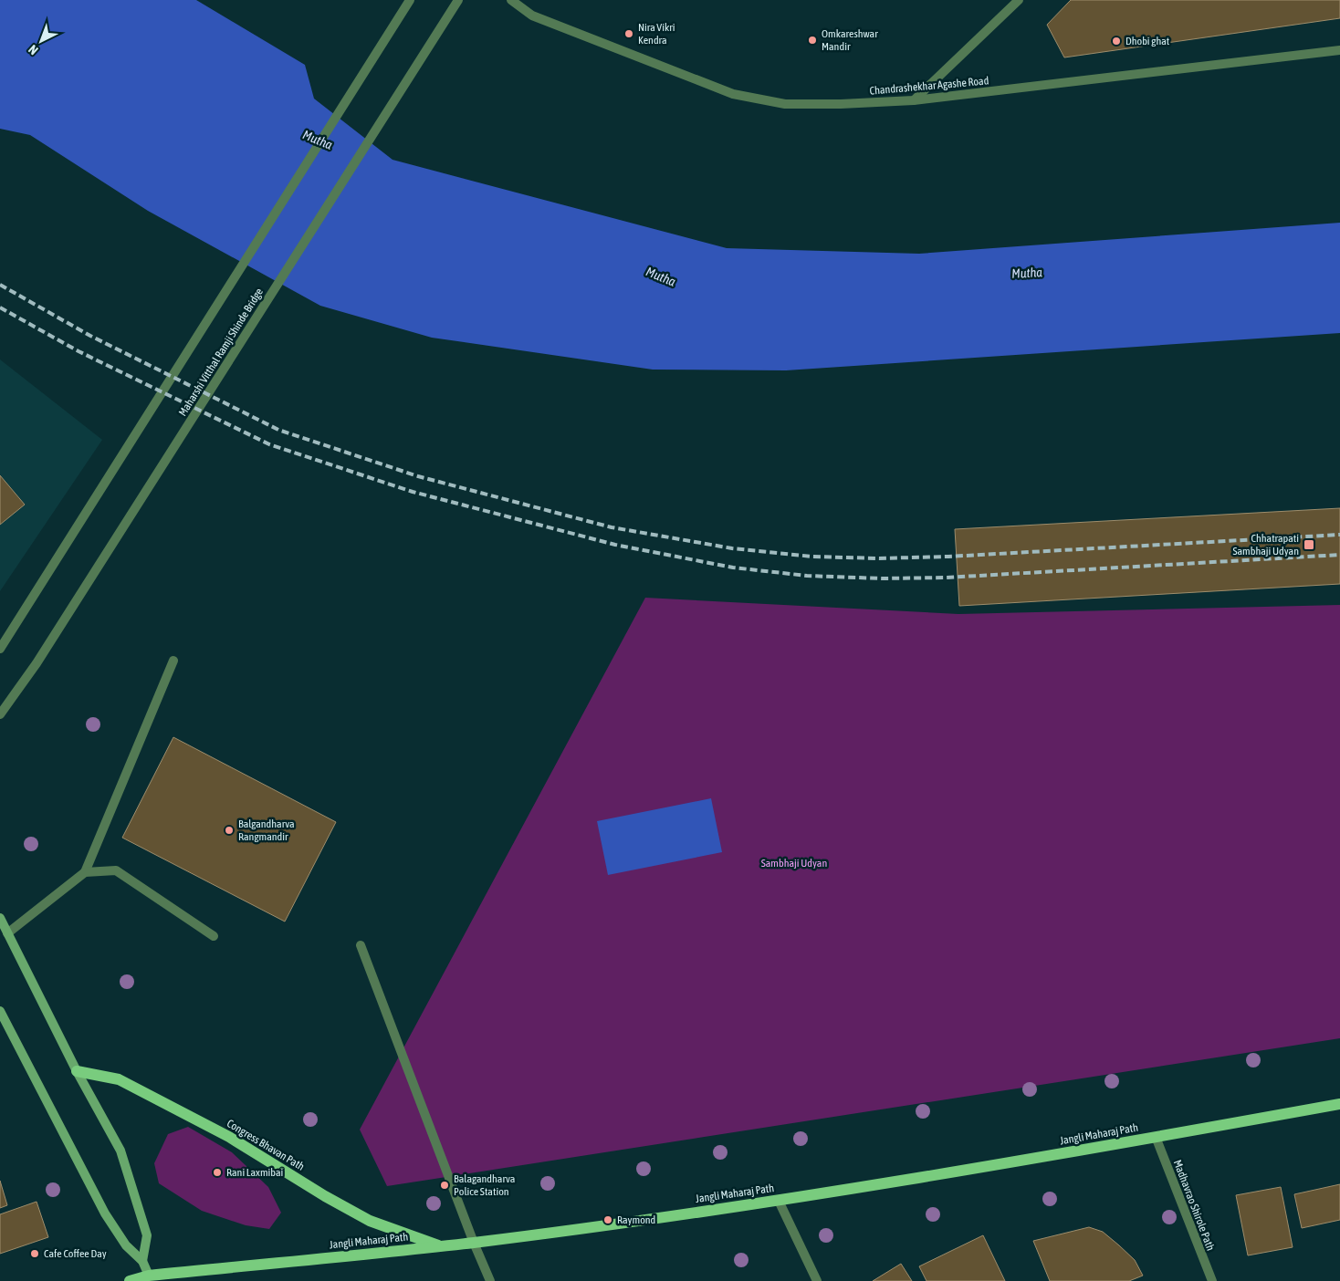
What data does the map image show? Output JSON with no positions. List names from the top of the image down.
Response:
{
  "streets": {
    "main road": ["Jangli Maharaj Path", "Congress Bhavan Path"],
    "street": ["Chandrashekhar Agashe Road", "Maharshi Vitthal Ramji Shinde Bridge", "Madhavrao Shirole Path"]
  },
  "crossings": [
    ["Jangli Maharaj Path", "Congress Bhavan Path"],
    ["Jangli Maharaj Path", "Madhavrao Shirole Path"]
  ],
  "water": ["Mutha"],
  "parks": ["Sambhaji Udyan"],
  "places": {
    "other": [
      "Nira Vikri Kendra",
      "Omkareshwar Mandir",
      "Dhobi ghat",
      "Balgandharva Rangmandir",
      "Rani Laxmibai",
      "Balagandharva Police Station",
      "Raymond",
      "Cafe Coffee Day"
    ],
    "transit": ["Chhatrapati Sambhaji Udyan"]
  },
  "north": "bottom left"
}
